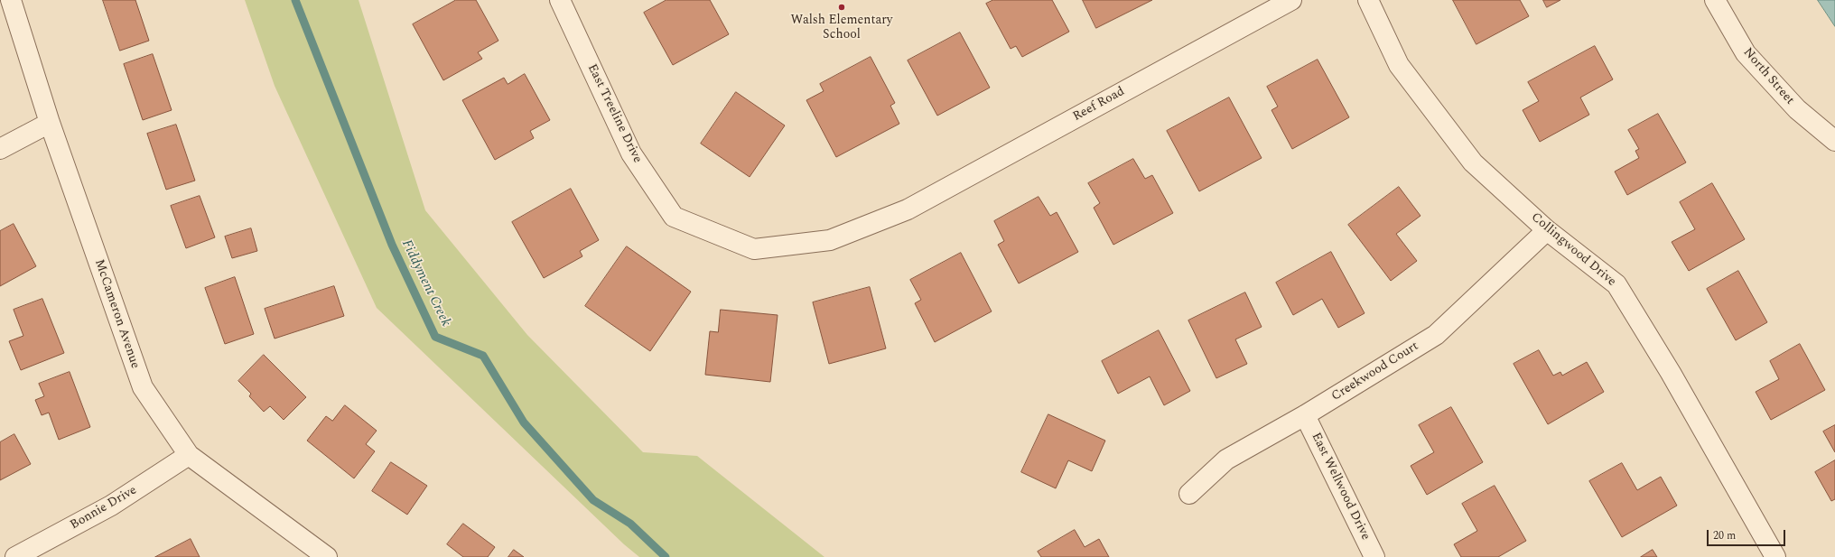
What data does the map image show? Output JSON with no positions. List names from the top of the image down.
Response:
{
  "streets": {
    "street": [
      "North Street",
      "Reef Road",
      "East Treeline Drive",
      "Collingwood Drive",
      "McCameron Avenue",
      "Creekwood Court",
      "East Wellwood Drive",
      "Bonnie Drive"
    ]
  },
  "crossings": [
    ["Reef Road", "East Treeline Drive"],
    ["Collingwood Drive", "Creekwood Court"],
    ["McCameron Avenue", "Bonnie Drive"],
    ["Creekwood Court", "East Wellwood Drive"]
  ],
  "water": ["Fiddyment Creek"],
  "places": ["Walsh Elementary School"],
  "scale_bar": "20 m"
}
